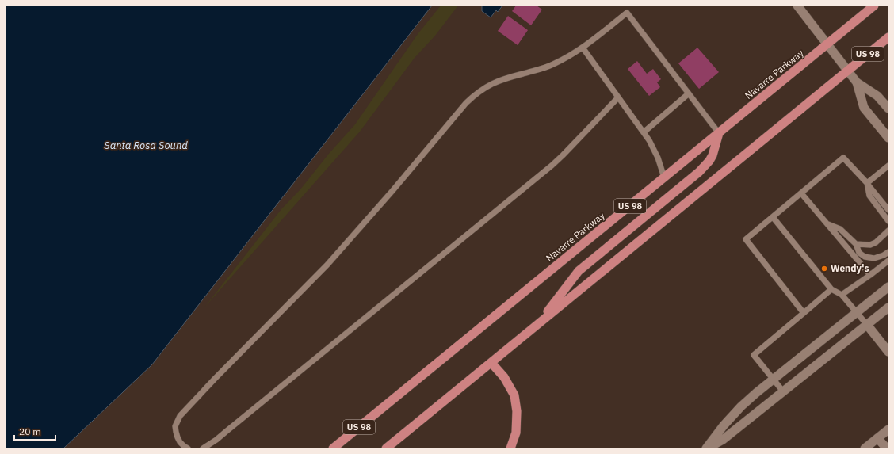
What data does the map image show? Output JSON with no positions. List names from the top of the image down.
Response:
{
  "streets": {
    "highway": ["US 98", "Navarre Parkway"]
  },
  "water": ["Santa Rosa Sound"],
  "places": ["Wendy's"],
  "scale_bar": "20 m"
}
